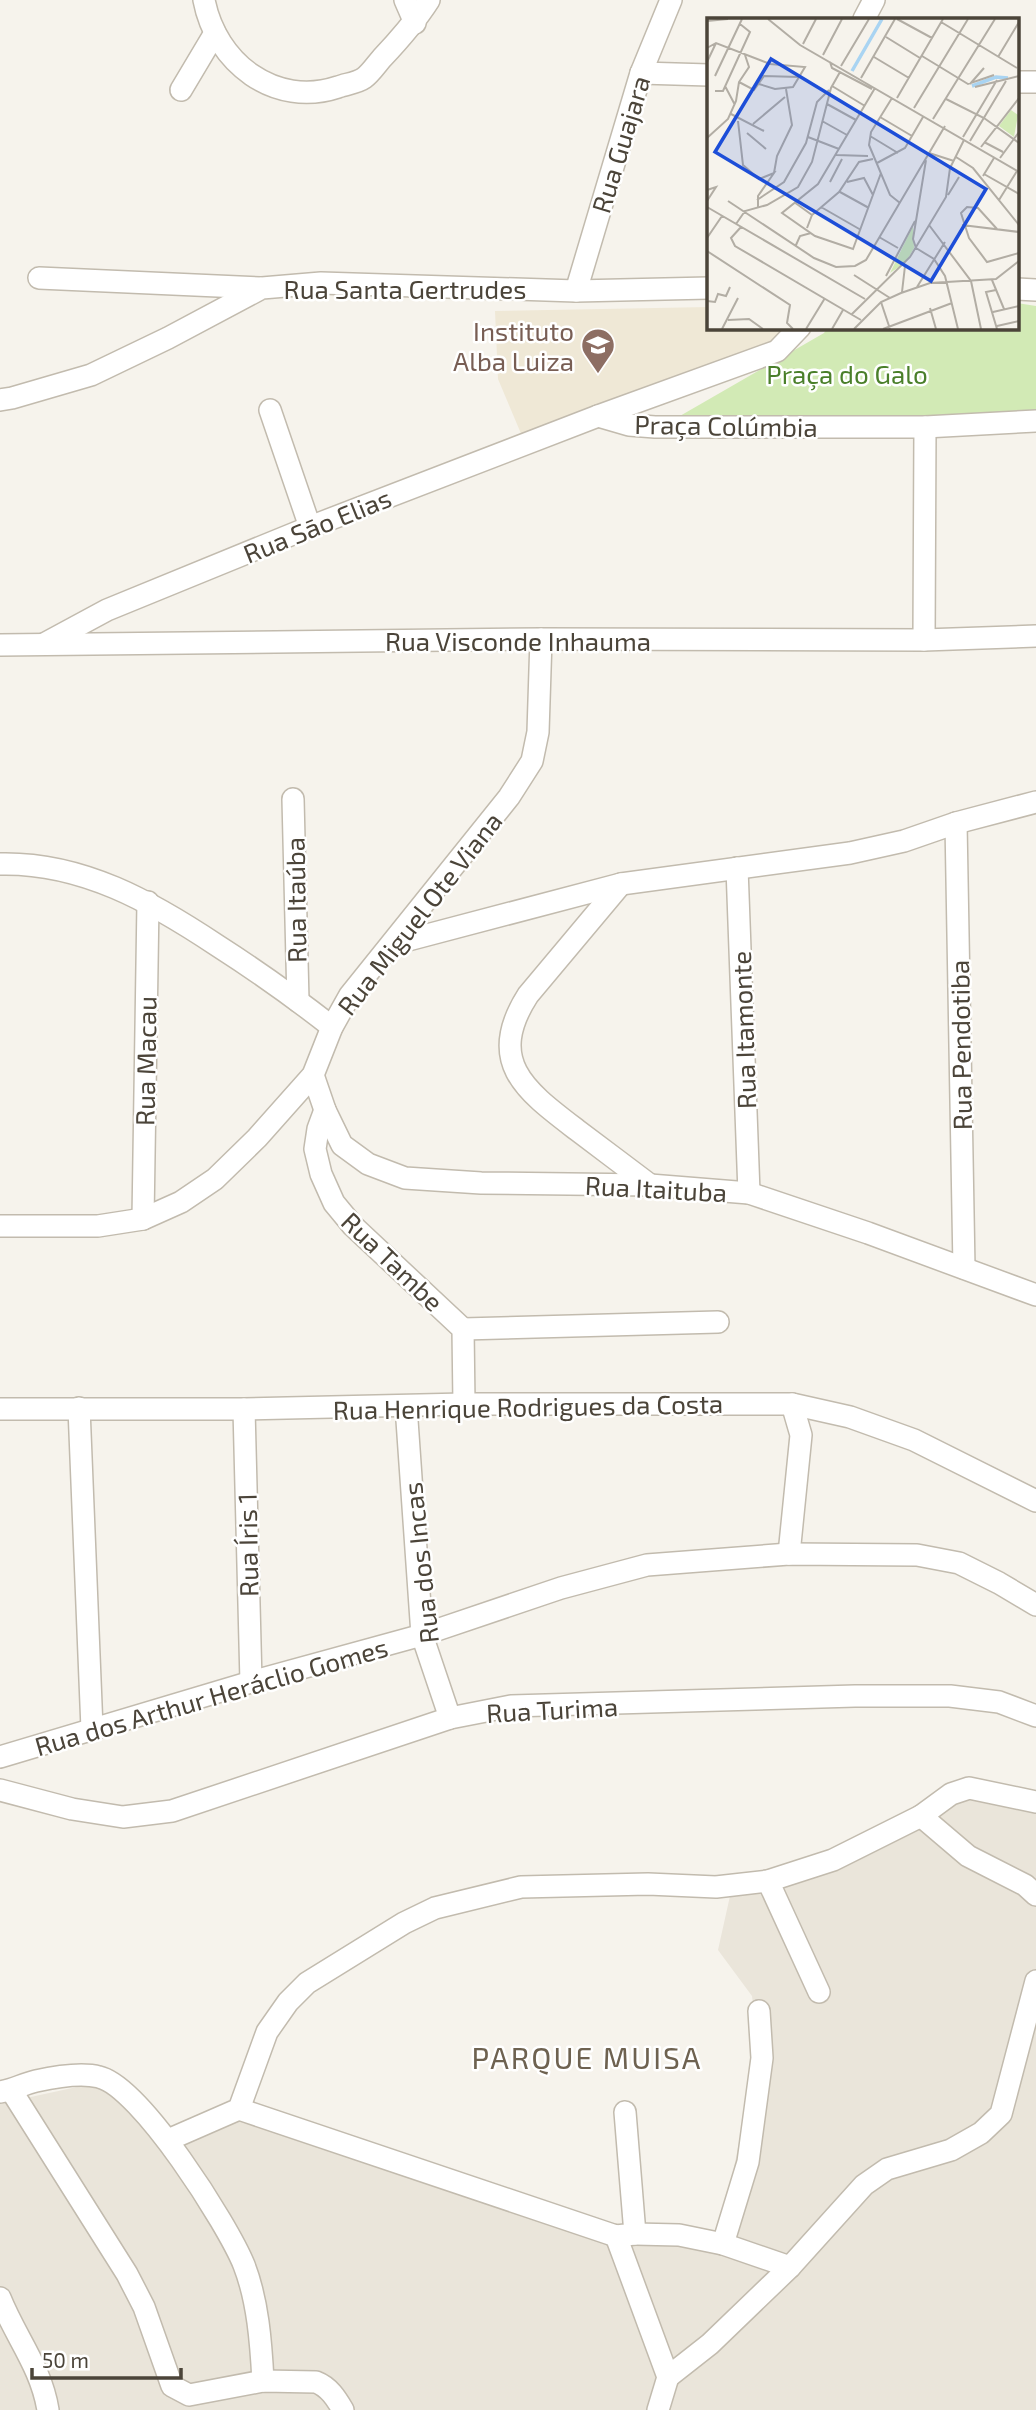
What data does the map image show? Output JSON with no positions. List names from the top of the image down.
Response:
{
  "streets": {
    "street": [
      "Rua Guajara",
      "Rua Santa Gertrudes",
      "Praça Colúmbia",
      "Rua Sāo Elias",
      "Rua Visconde Inhauma",
      "Rua Itaúba",
      "Rua Miguel Ote Viana",
      "Rua Itamonte",
      "Rua Pendotiba",
      "Rua Macau",
      "Rua Itaituba",
      "Rua Tambe",
      "Rua Henrique Rodrigues da Costa",
      "Rua Íris 1",
      "Rua dos Incas",
      "Rua dos Arthur Heráclio Gomes",
      "Rua Turima"
    ]
  },
  "crossings": [
    ["Rua Guajara", "Rua Santa Gertrudes"],
    ["Praça Colúmbia", "Rua Sāo Elias"],
    ["Rua Sāo Elias", "Rua Visconde Inhauma"],
    ["Rua Visconde Inhauma", "Rua Miguel Ote Viana"],
    ["Rua Miguel Ote Viana", "Rua Macau"],
    ["Rua Miguel Ote Viana", "Rua Itaituba"],
    ["Rua Itamonte", "Rua Itaituba"],
    ["Rua Pendotiba", "Rua Itaituba"],
    ["Rua Itaituba", "Rua Tambe"],
    ["Rua Tambe", "Rua Henrique Rodrigues da Costa"],
    ["Rua Henrique Rodrigues da Costa", "Rua Íris 1"],
    ["Rua Henrique Rodrigues da Costa", "Rua dos Incas"],
    ["Rua Íris 1", "Rua dos Arthur Heráclio Gomes"],
    ["Rua dos Incas", "Rua dos Arthur Heráclio Gomes"],
    ["Rua dos Incas", "Rua Turima"]
  ],
  "districts": ["PARQUE MUISA"],
  "parks": ["Praça do Galo"],
  "places": {
    "school or university": ["Instituto Alba Luiza"]
  },
  "scale_bar": "50 m"
}
